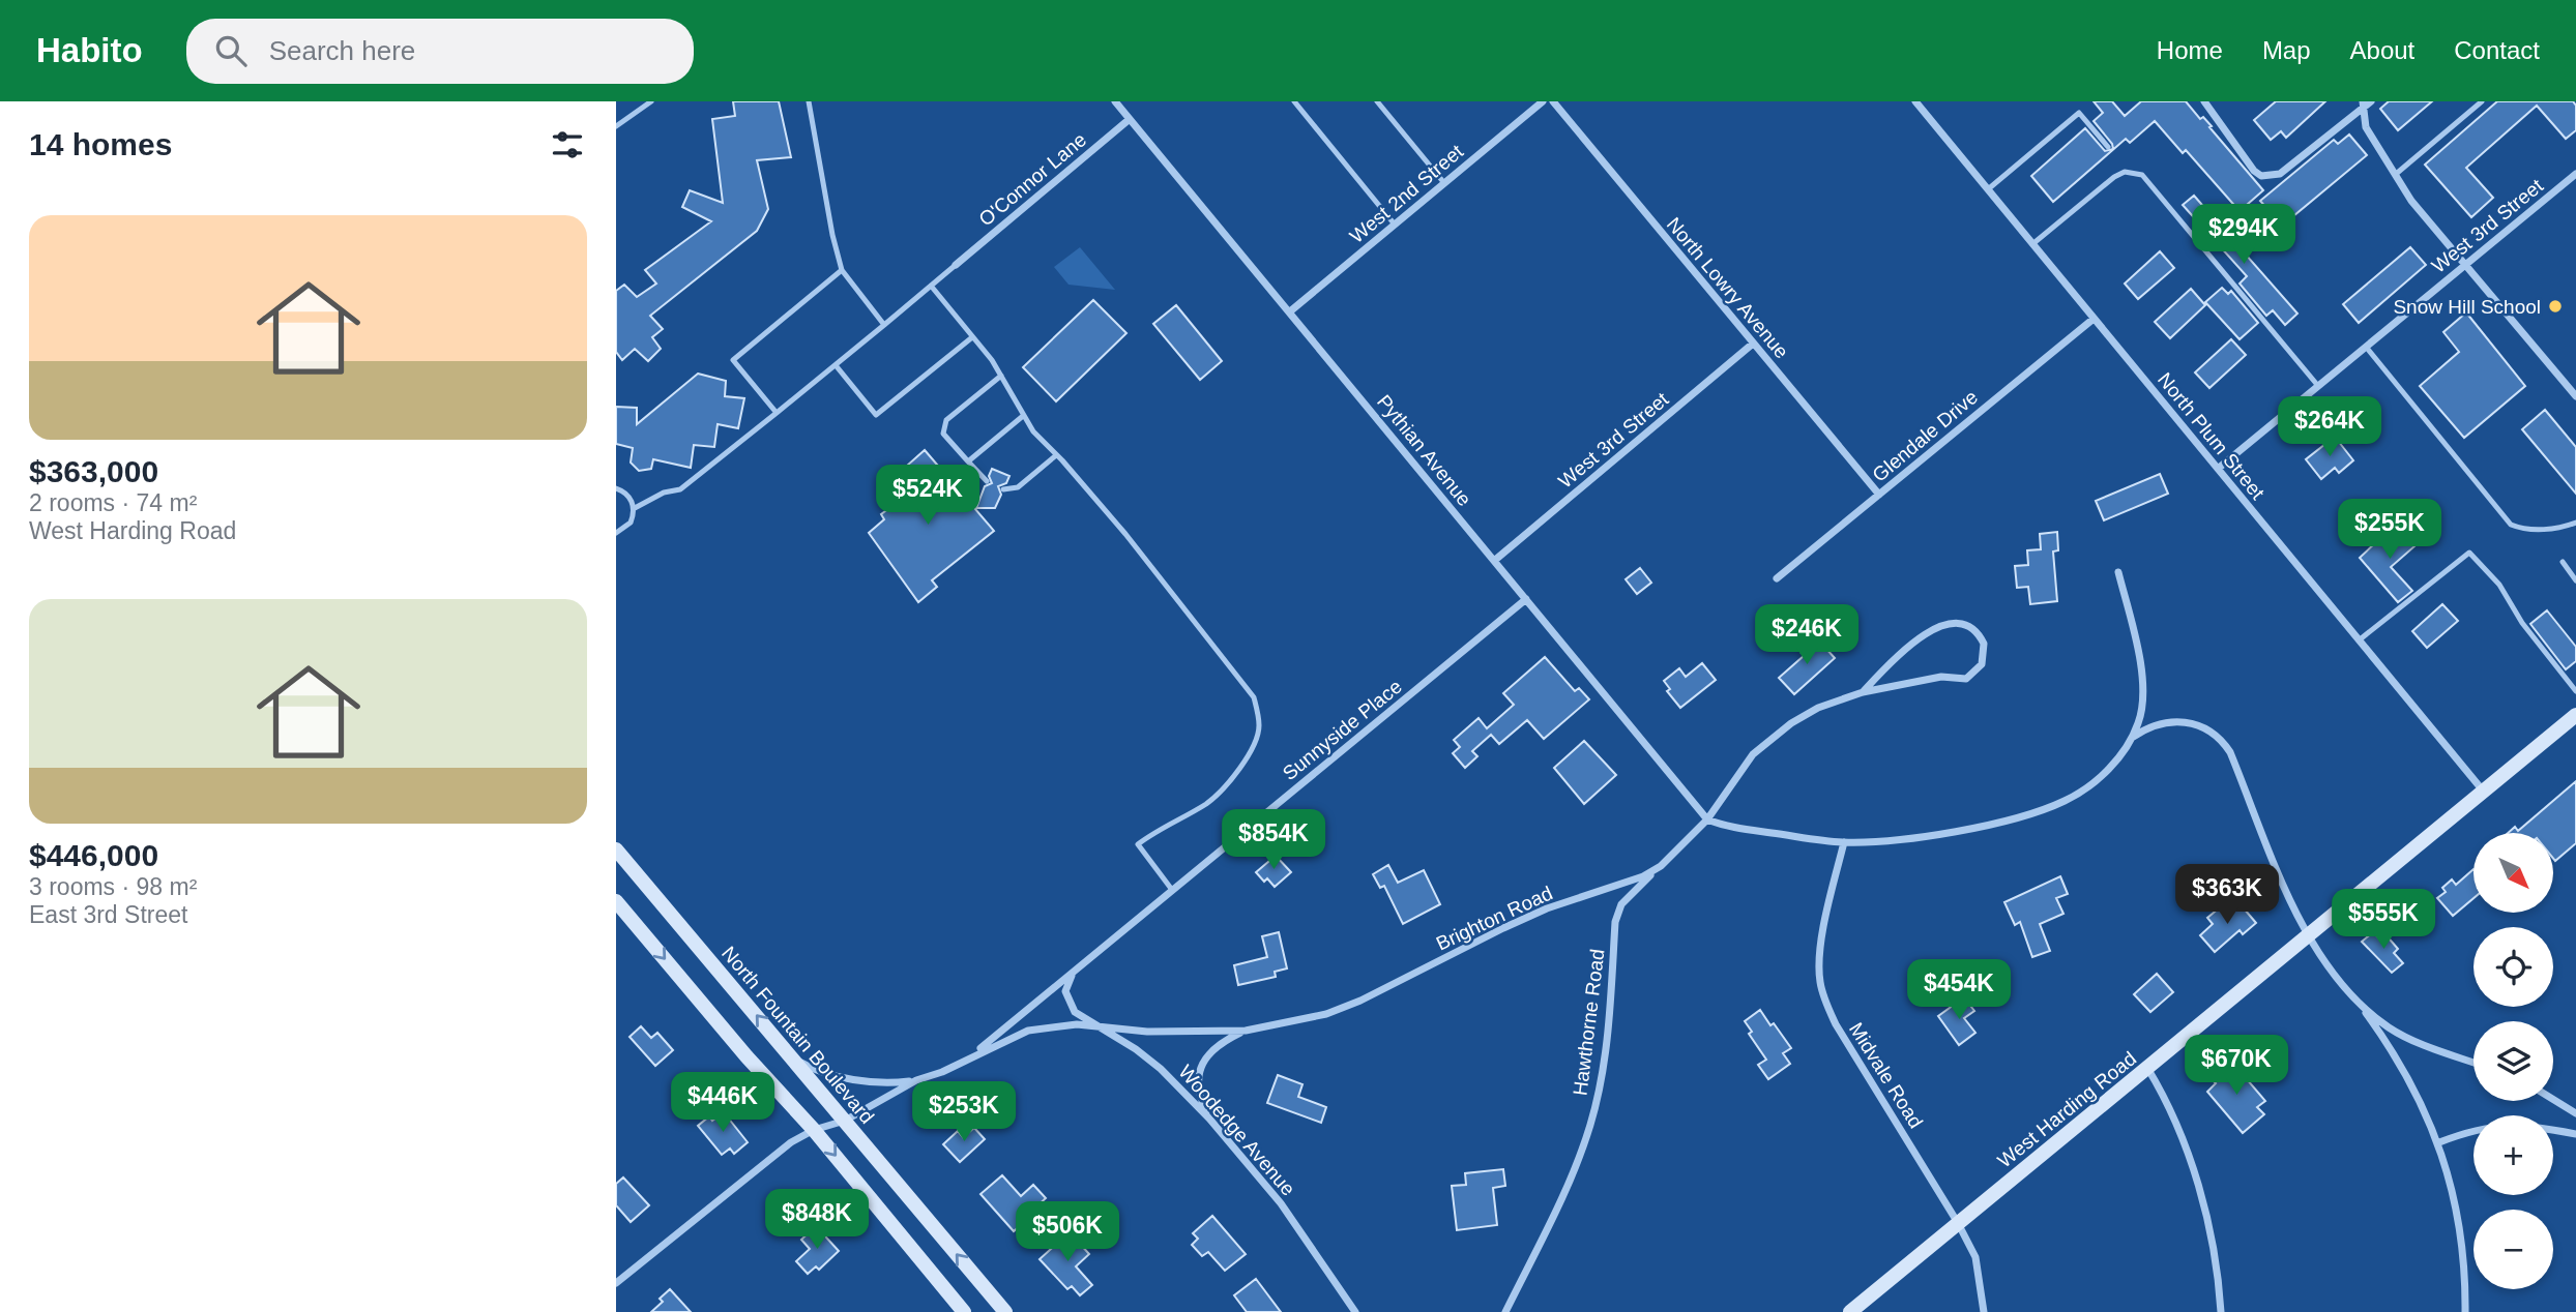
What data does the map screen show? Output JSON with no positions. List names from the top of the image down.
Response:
{
  "streets": {
    "street": [
      "O'Connor Lane",
      "West 2nd Street",
      "West 3rd Street",
      "North Lowry Avenue",
      "Glendale Drive",
      "North Plum Street",
      "Pythian Avenue",
      "Sunnyside Place",
      "Brighton Road",
      "Hawthorne Road",
      "North Fountain Boulevard",
      "Midvale Road",
      "West Harding Road",
      "Woodedge Avenue"
    ]
  },
  "crossings": [
    ["O'Connor Lane", "Pythian Avenue"],
    ["West 2nd Street", "Pythian Avenue"],
    ["West 3rd Street", "North Lowry Avenue"],
    ["West 3rd Street", "North Plum Street"],
    ["West 3rd Street", "Pythian Avenue"],
    ["North Lowry Avenue", "Glendale Drive"],
    ["Glendale Drive", "North Plum Street"],
    ["North Plum Street", "West Harding Road"],
    ["Pythian Avenue", "Sunnyside Place"],
    ["Pythian Avenue", "Brighton Road"],
    ["Sunnyside Place", "Brighton Road"],
    ["Brighton Road", "Hawthorne Road"],
    ["Brighton Road", "North Fountain Boulevard"],
    ["Brighton Road", "Woodedge Avenue"],
    ["Midvale Road", "West Harding Road"]
  ],
  "places": ["Snow Hill School"],
  "north": "bottom right",
  "page": {
    "header": "Habito",
    "search": "Search here",
    "nav": [
      "Home",
      "Map",
      "About",
      "Contact"
    ],
    "heading": "14 homes",
    "list": [
      {
        "name": "$363,000",
        "note": "2 rooms · 74 m² · West Harding Road"
      },
      {
        "name": "$446,000",
        "note": "3 rooms · 98 m² · East 3rd Street"
      }
    ],
    "price": [
      "$294K",
      "$264K",
      "$524K",
      "$255K",
      "$246K",
      "$854K",
      "$363K",
      "$555K",
      "$454K",
      "$670K",
      "$446K",
      "$253K",
      "$848K",
      "$506K"
    ],
    "map_buttons": ["+", "−"]
  }
}
